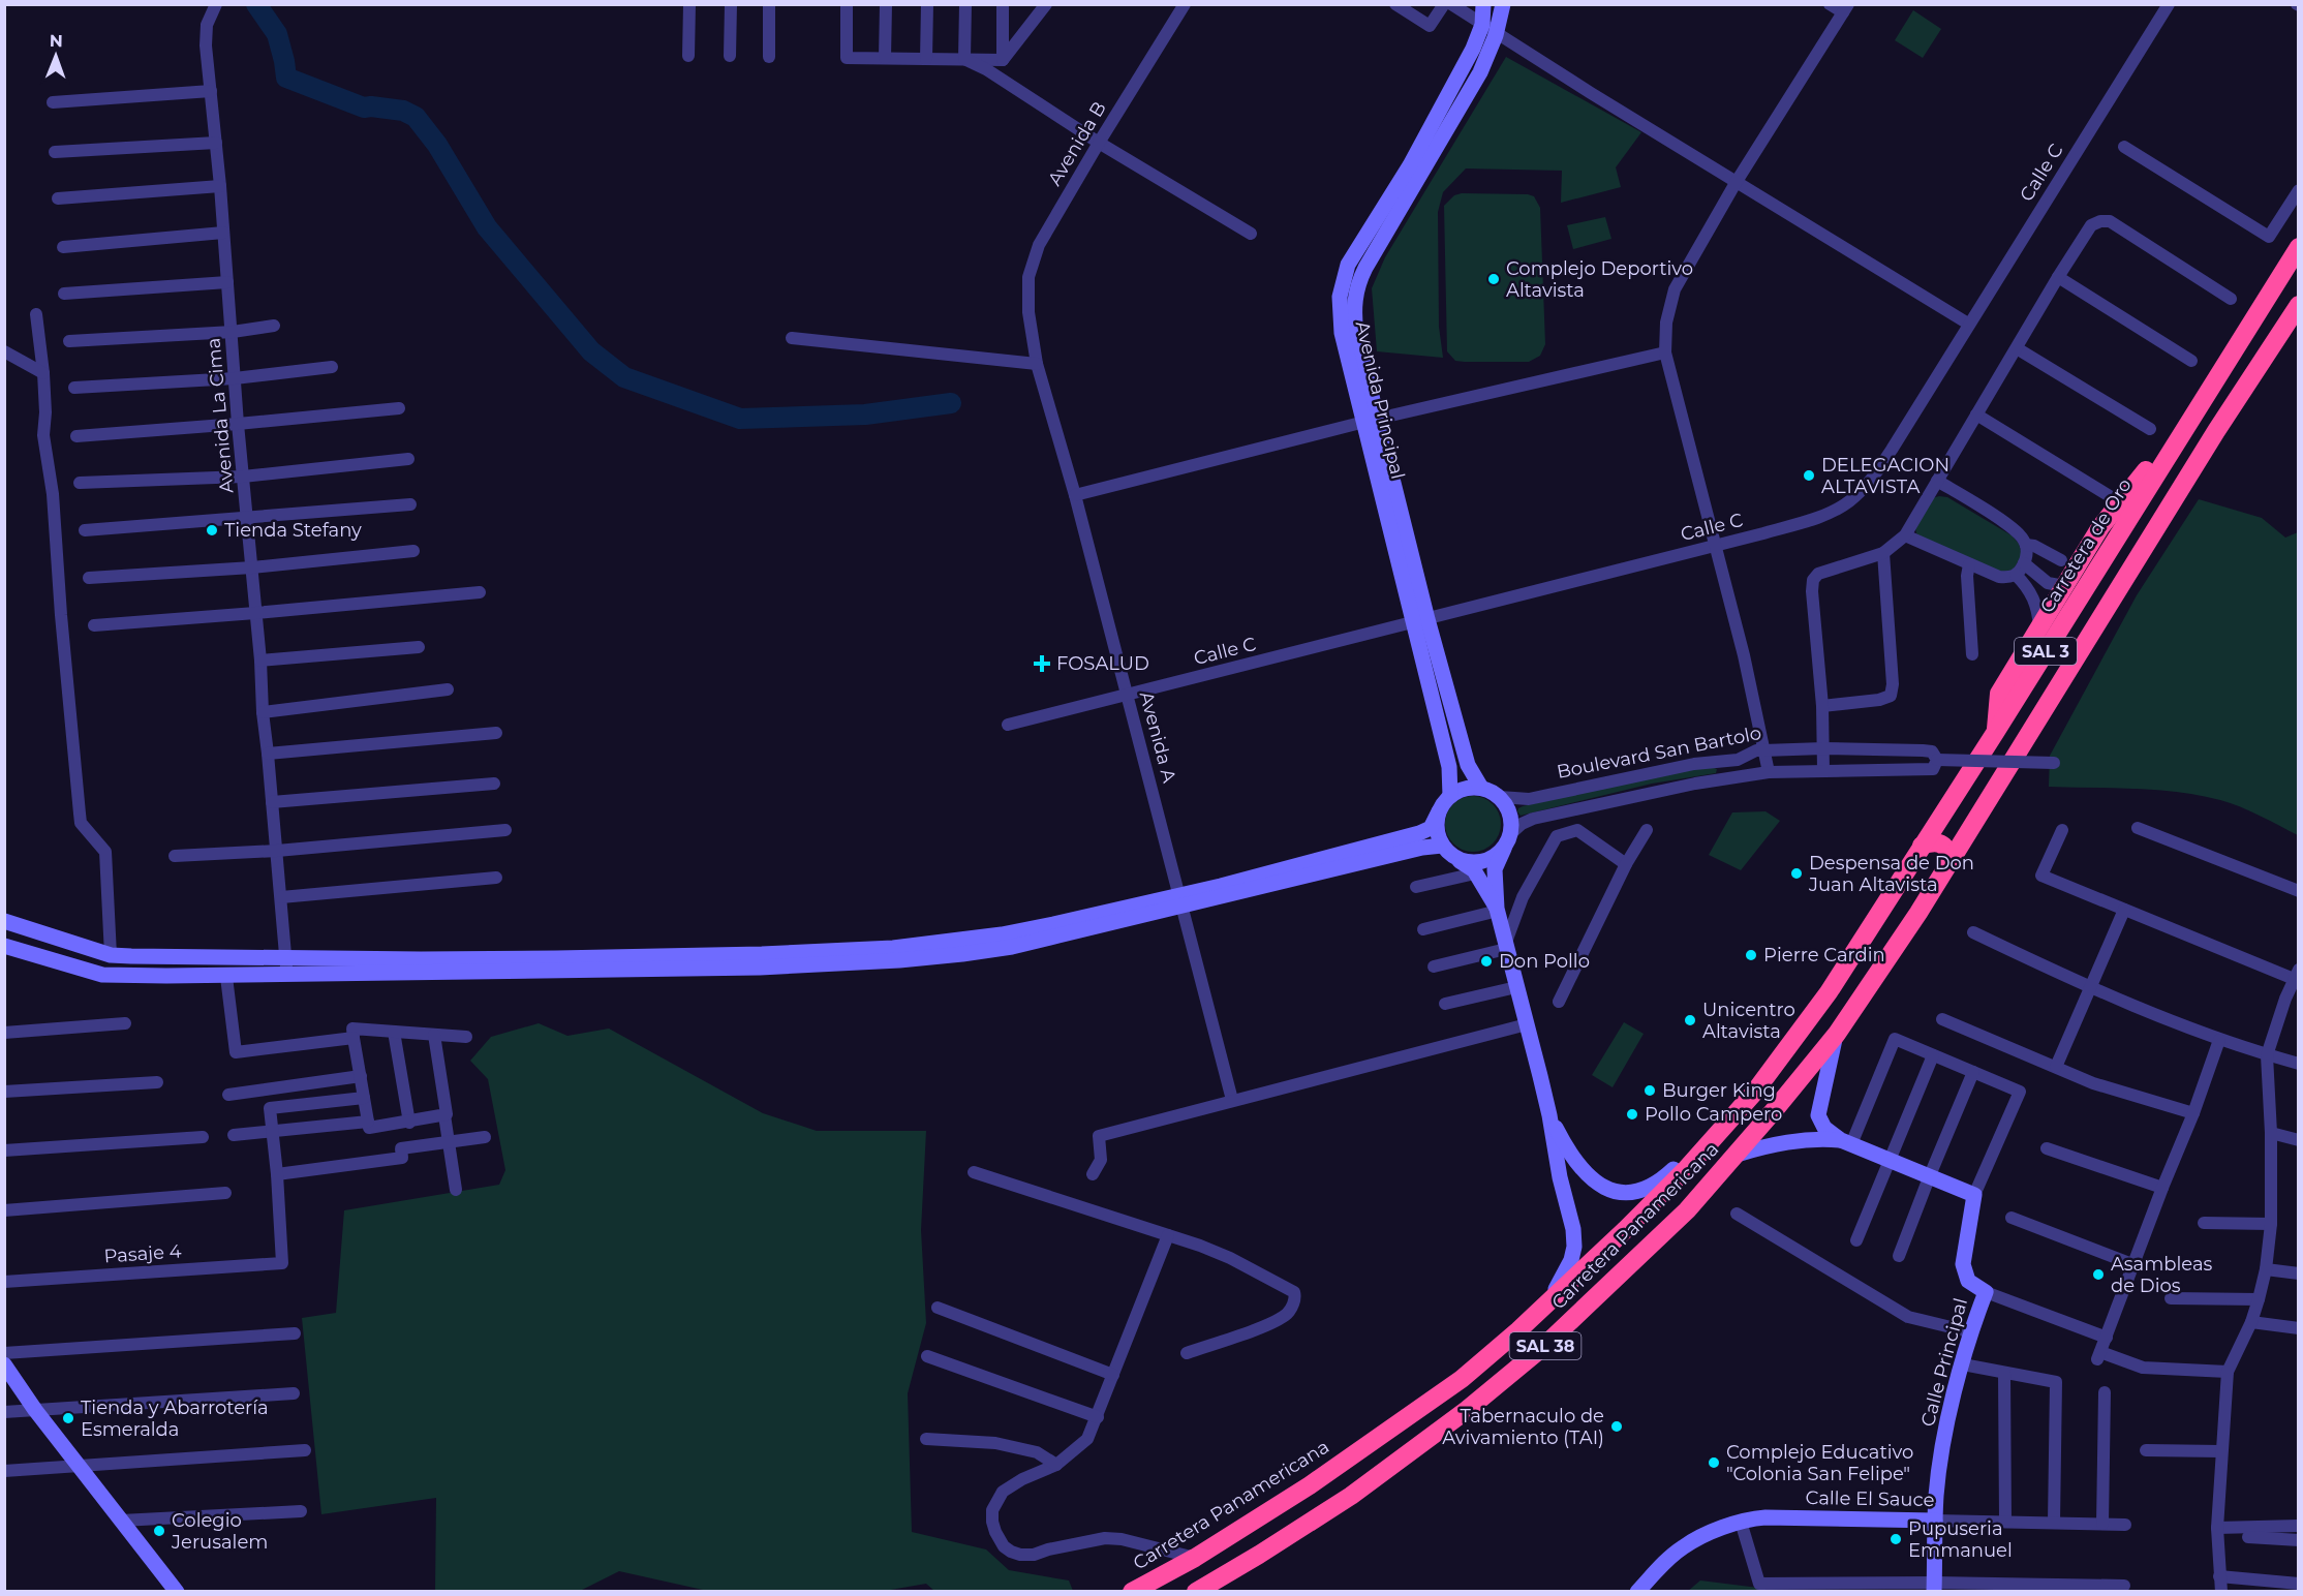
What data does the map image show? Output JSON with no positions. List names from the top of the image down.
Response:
{
  "streets": {
    "highway": [
      "Carretera de Oro",
      "SAL 3",
      "Carretera Panamericana",
      "SAL 38"
    ],
    "main road": ["Avenida Principal", "Calle Principal", "Calle El Sauce"],
    "street": [
      "Avenida B",
      "Calle C",
      "Avenida La Cima",
      "Avenida A",
      "Boulevard San Bartolo",
      "Pasaje 4"
    ]
  },
  "crossings": [
    ["Avenida B", "Avenida A"],
    ["Calle C", "Avenida Principal"],
    ["Calle C", "Avenida A"],
    ["Avenida Principal", "Boulevard San Bartolo"],
    ["Carretera de Oro", "Carretera Panamericana"],
    ["SAL 3", "Carretera Panamericana"],
    ["Calle Principal", "Calle El Sauce"]
  ],
  "places": {
    "other": [
      "Complejo Deportivo Altavista",
      "DELEGACION ALTAVISTA",
      "Tienda Stefany",
      "Despensa de Don Juan Altavista",
      "Pierre Cardin",
      "Don Pollo",
      "Unicentro Altavista",
      "Burger King",
      "Pollo Campero",
      "Asambleas de Dios",
      "Tienda y Abarrotería Esmeralda",
      "Tabernaculo de Avivamiento (TAI)",
      "Complejo Educativo \"Colonia San Felipe\"",
      "Colegio Jerusalem",
      "Pupuseria Emmanuel"
    ],
    "health": ["FOSALUD"]
  },
  "north": "top"
}
